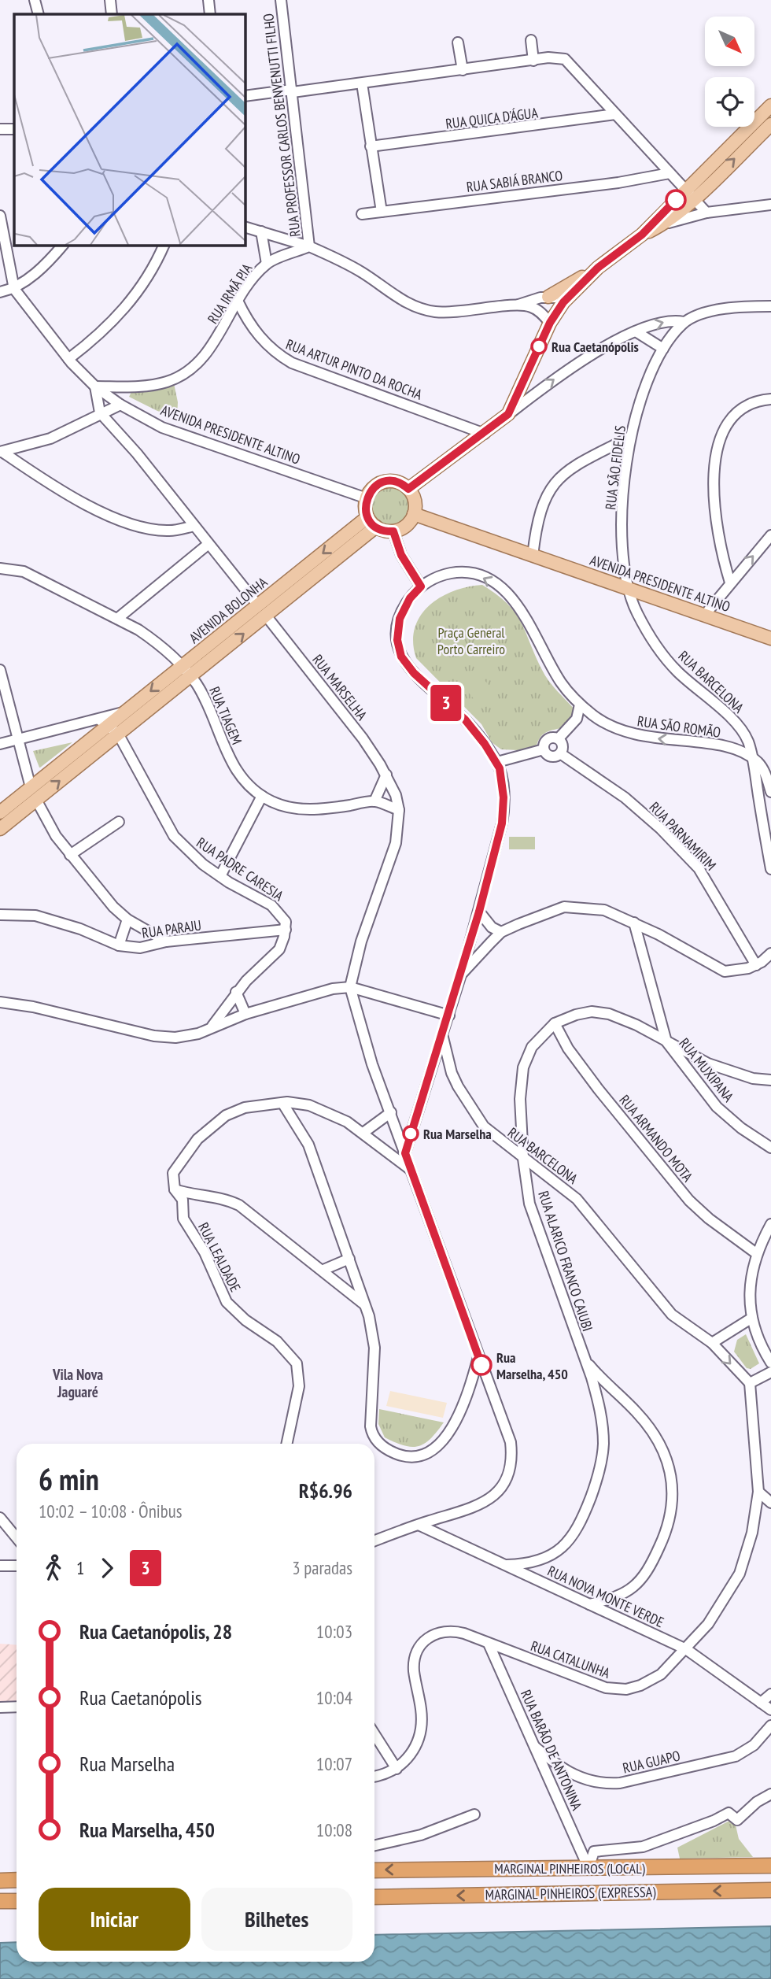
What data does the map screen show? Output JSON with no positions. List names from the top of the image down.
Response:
{
  "streets": {
    "highway": ["MARGINAL PINHEIROS (LOCAL)", "MARGINAL PINHEIROS (EXPRESSA)"],
    "main road": ["AVENIDA PRESIDENTE ALTINO", "AVENIDA BOLONHA"],
    "street": [
      "RUA QUICA D'ÁGUA",
      "RUA PROFESSOR CARLOS BENVENUTTI FILHO",
      "RUA SABIÁ BRANCO",
      "RUA IRMÃ PIA",
      "RUA ARTUR PINTO DA ROCHA",
      "RUA SÃO FIDELIS",
      "RUA BARCELONA",
      "RUA MARSELHA",
      "RUA TIAGEM",
      "RUA SÃO ROMÃO",
      "RUA PARNAMIRIM",
      "RUA PADRE CARESIA",
      "RUA PARAJU",
      "RUA MUXIPANA",
      "RUA ARMANDO MOTA",
      "RUA LEALDADE",
      "RUA ALARICO FRANCO CAIUBI",
      "RUA NOVA MONTE VERDE",
      "RUA CATALUNHA",
      "RUA BARÃO DE ANTONINA",
      "RUA GUAPO"
    ]
  },
  "crossings": [
    ["RUA PROFESSOR CARLOS BENVENUTTI FILHO", "RUA IRMÃ PIA"],
    ["RUA IRMÃ PIA", "RUA ARTUR PINTO DA ROCHA"],
    ["RUA IRMÃ PIA", "AVENIDA PRESIDENTE ALTINO"],
    ["AVENIDA PRESIDENTE ALTINO", "RUA SÃO FIDELIS"],
    ["AVENIDA PRESIDENTE ALTINO", "AVENIDA BOLONHA"],
    ["AVENIDA PRESIDENTE ALTINO", "RUA BARCELONA"],
    ["RUA SÃO FIDELIS", "RUA BARCELONA"],
    ["AVENIDA BOLONHA", "RUA MARSELHA"],
    ["AVENIDA BOLONHA", "RUA TIAGEM"],
    ["AVENIDA BOLONHA", "RUA PADRE CARESIA"],
    ["RUA BARCELONA", "RUA SÃO ROMÃO"],
    ["RUA BARCELONA", "RUA ALARICO FRANCO CAIUBI"],
    ["RUA BARCELONA", "RUA CATALUNHA"],
    ["RUA MARSELHA", "RUA TIAGEM"],
    ["RUA PADRE CARESIA", "RUA PARAJU"],
    ["RUA MUXIPANA", "RUA ALARICO FRANCO CAIUBI"],
    ["RUA ARMANDO MOTA", "RUA ALARICO FRANCO CAIUBI"],
    ["RUA ALARICO FRANCO CAIUBI", "RUA NOVA MONTE VERDE"],
    ["RUA NOVA MONTE VERDE", "RUA CATALUNHA"],
    ["RUA CATALUNHA", "RUA BARÃO DE ANTONINA"],
    ["RUA BARÃO DE ANTONINA", "RUA GUAPO"],
    ["RUA BARÃO DE ANTONINA", "MARGINAL PINHEIROS (LOCAL)"]
  ],
  "one_way": ["RUA SÃO ROMÃO", "MARGINAL PINHEIROS (LOCAL)", "MARGINAL PINHEIROS (EXPRESSA)"],
  "districts": ["Vila Nova Jaguaré"],
  "parks": ["Praça General Porto Carreiro"],
  "places": ["Rua Caetanópolis", "Rua Marselha", "Rua Marselha, 450"],
  "lines": ["bus line 3"],
  "north": "bottom right",
  "page": {
    "on_map": "3",
    "heading": ["6 min", "10:02 – 10:08 · Ônibus", "R$6.96"],
    "legs": ["1", "3", "3 paradas"],
    "list": [
      {
        "name": "Rua Caetanópolis, 28",
        "value": "10:03"
      },
      {
        "name": "Rua Caetanópolis",
        "value": "10:04"
      },
      {
        "name": "Rua Marselha",
        "value": "10:07"
      },
      {
        "name": "Rua Marselha, 450",
        "value": "10:08"
      }
    ],
    "buttons": ["Iniciar", "Bilhetes"]
  }
}
